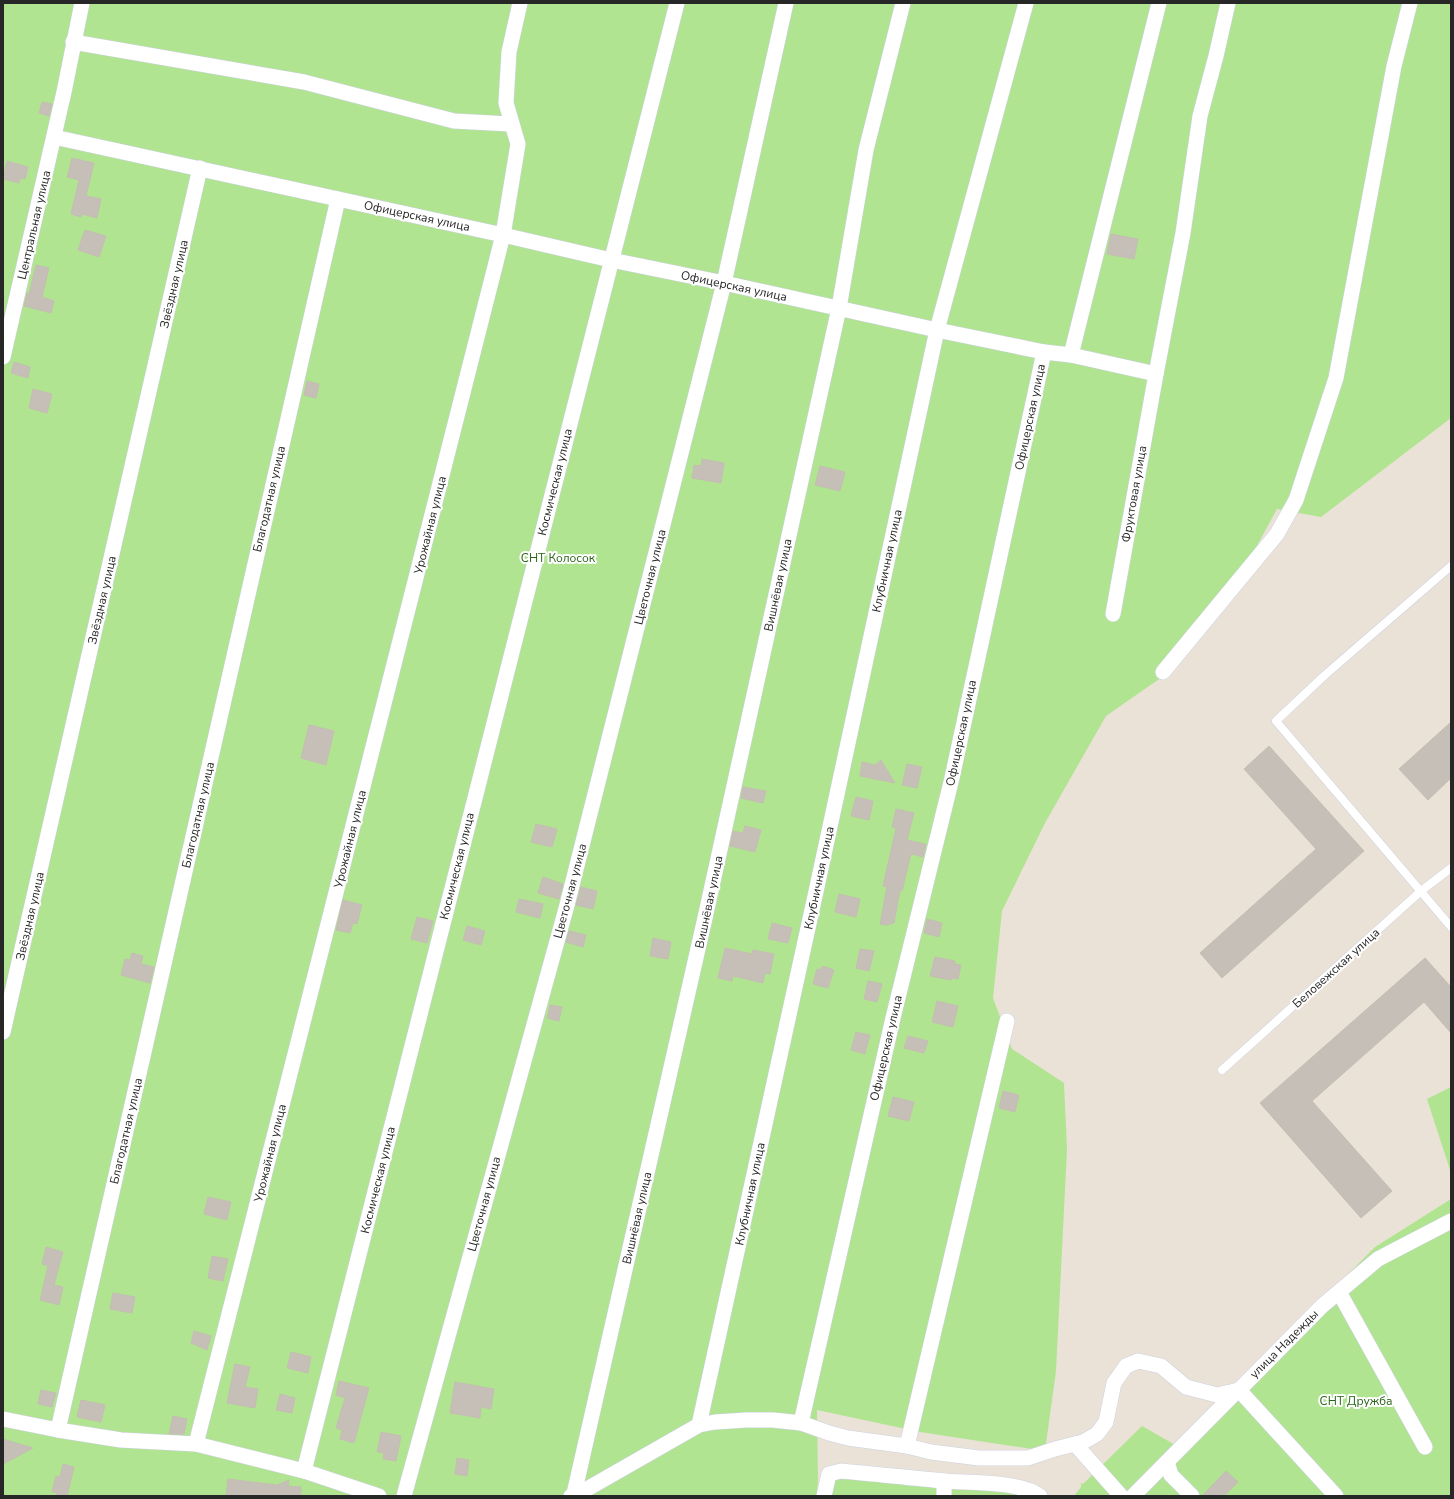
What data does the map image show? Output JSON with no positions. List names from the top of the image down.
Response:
{
  "streets": {
    "street": [
      "Офицерская улица",
      "Центральная улица",
      "Звёздная улица",
      "Космическая улица",
      "Фруктовая улица",
      "Благодатная улица",
      "Урожайная улица",
      "Клубничная улица",
      "Цветочная улица",
      "Вишнёвая улица",
      "улица Надежды"
    ],
    "lane": ["Беловежская улица"]
  },
  "crossings": [
    ["Офицерская улица", "Центральная улица"],
    ["Офицерская улица", "Звёздная улица"],
    ["Офицерская улица", "Космическая улица"],
    ["Офицерская улица", "Благодатная улица"],
    ["Офицерская улица", "Урожайная улица"],
    ["Офицерская улица", "Клубничная улица"],
    ["Офицерская улица", "Цветочная улица"],
    ["Офицерская улица", "Вишнёвая улица"]
  ],
  "parks": ["СНТ Колосок", "СНТ Дружба"]
}
